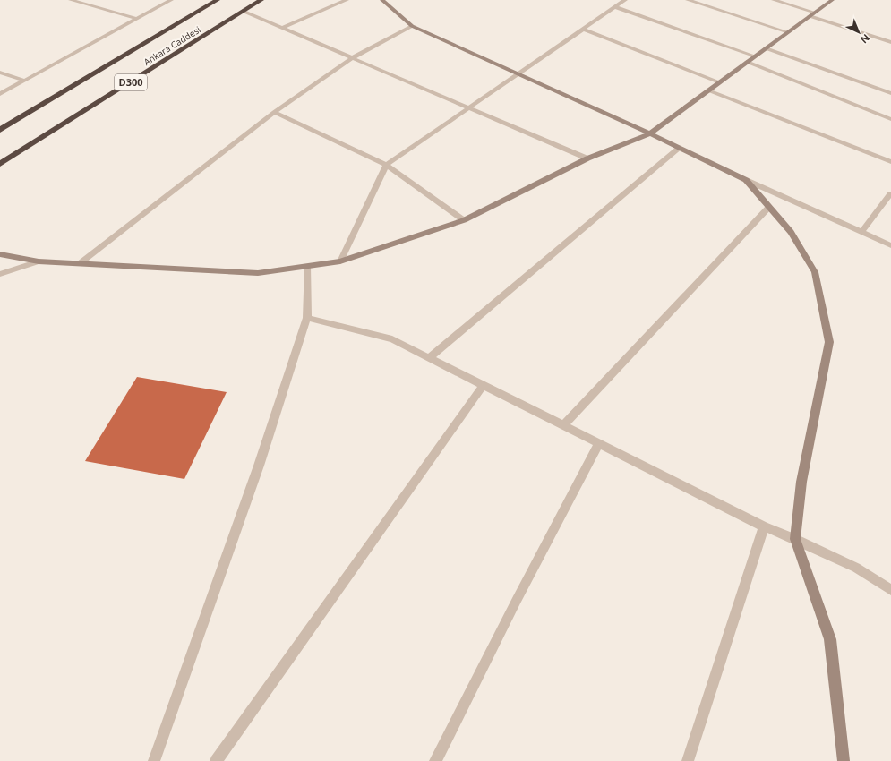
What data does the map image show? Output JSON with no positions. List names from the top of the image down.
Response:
{
  "streets": {
    "highway": ["Ankara Caddesi", "D300"]
  },
  "north": "bottom right"
}
